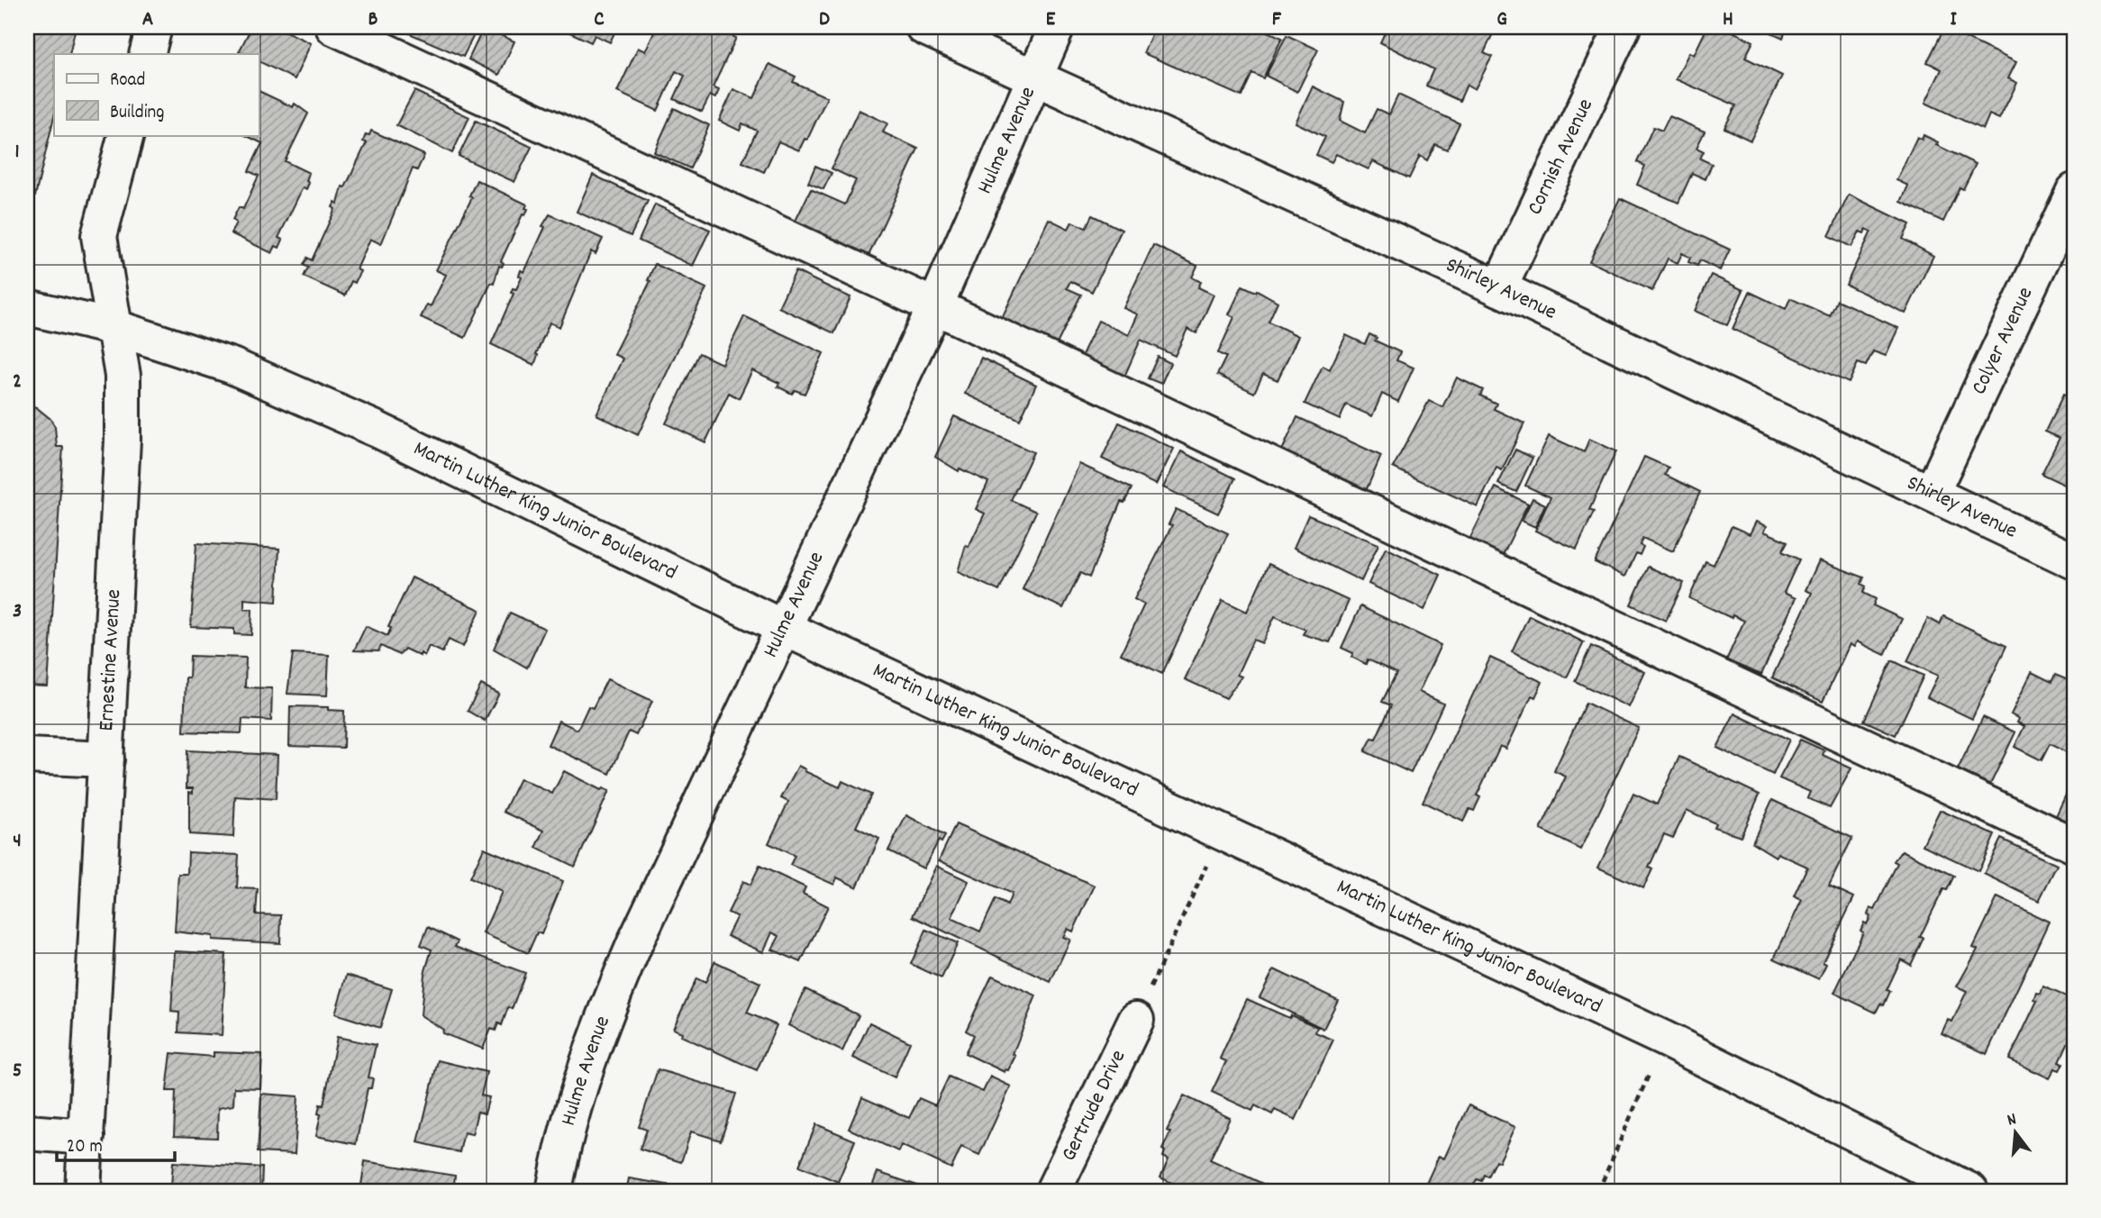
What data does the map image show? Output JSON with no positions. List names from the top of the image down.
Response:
{
  "streets": {
    "street": [
      "Hulme Avenue",
      "Cornish Avenue",
      "Shirley Avenue",
      "Colyer Avenue",
      "Martin Luther King Junior Boulevard",
      "Ernestine Avenue",
      "Gertrude Drive"
    ]
  },
  "crossings": [
    ["Hulme Avenue", "Shirley Avenue"],
    ["Hulme Avenue", "Martin Luther King Junior Boulevard"],
    ["Cornish Avenue", "Shirley Avenue"],
    ["Shirley Avenue", "Colyer Avenue"],
    ["Martin Luther King Junior Boulevard", "Ernestine Avenue"]
  ],
  "legend": ["Road", "Building"],
  "scale_bar": "20 m",
  "north": "top",
  "grid": {
    "columns": [
      "A",
      "B",
      "C",
      "D",
      "E",
      "F",
      "G",
      "H",
      "I"
    ],
    "rows": [
      "1",
      "2",
      "3",
      "4",
      "5"
    ]
  }
}
